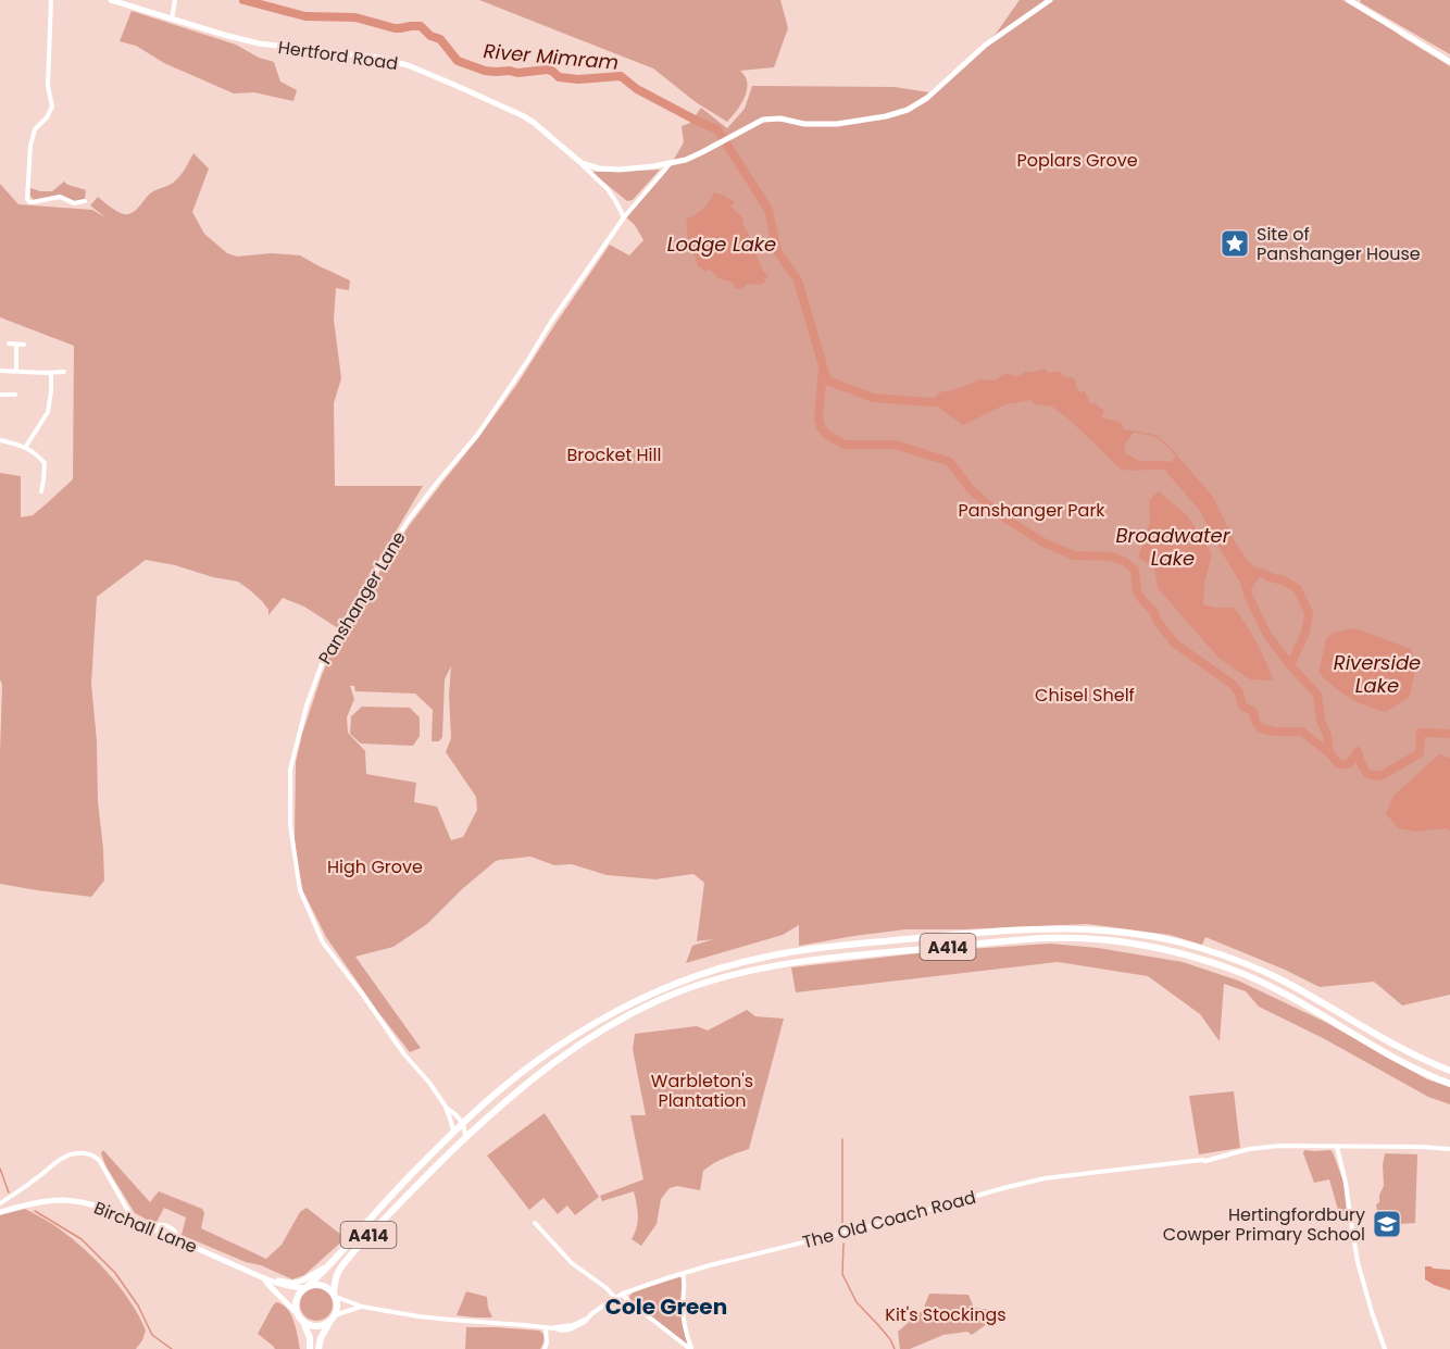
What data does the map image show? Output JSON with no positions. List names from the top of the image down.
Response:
{
  "streets": {
    "highway": ["A414"],
    "main road": ["Hertford Road", "Birchall Lane"],
    "street": ["Panshanger Lane", "The Old Coach Road"]
  },
  "crossings": [
    ["Panshanger Lane", "A414"],
    ["A414", "Birchall Lane"]
  ],
  "districts": ["Cole Green"],
  "water": [
    "River Mimram",
    "Lodge Lake",
    "Broadwater Lake",
    "Riverside Lake"
  ],
  "parks": [
    "Poplars Grove",
    "Brocket Hill",
    "Panshanger Park",
    "Chisel Shelf",
    "High Grove",
    "Warbleton's Plantation",
    "Kit's Stockings"
  ],
  "places": {
    "place": ["Site of Panshanger House"],
    "school or university": ["Hertingfordbury Cowper Primary School"]
  }
}
